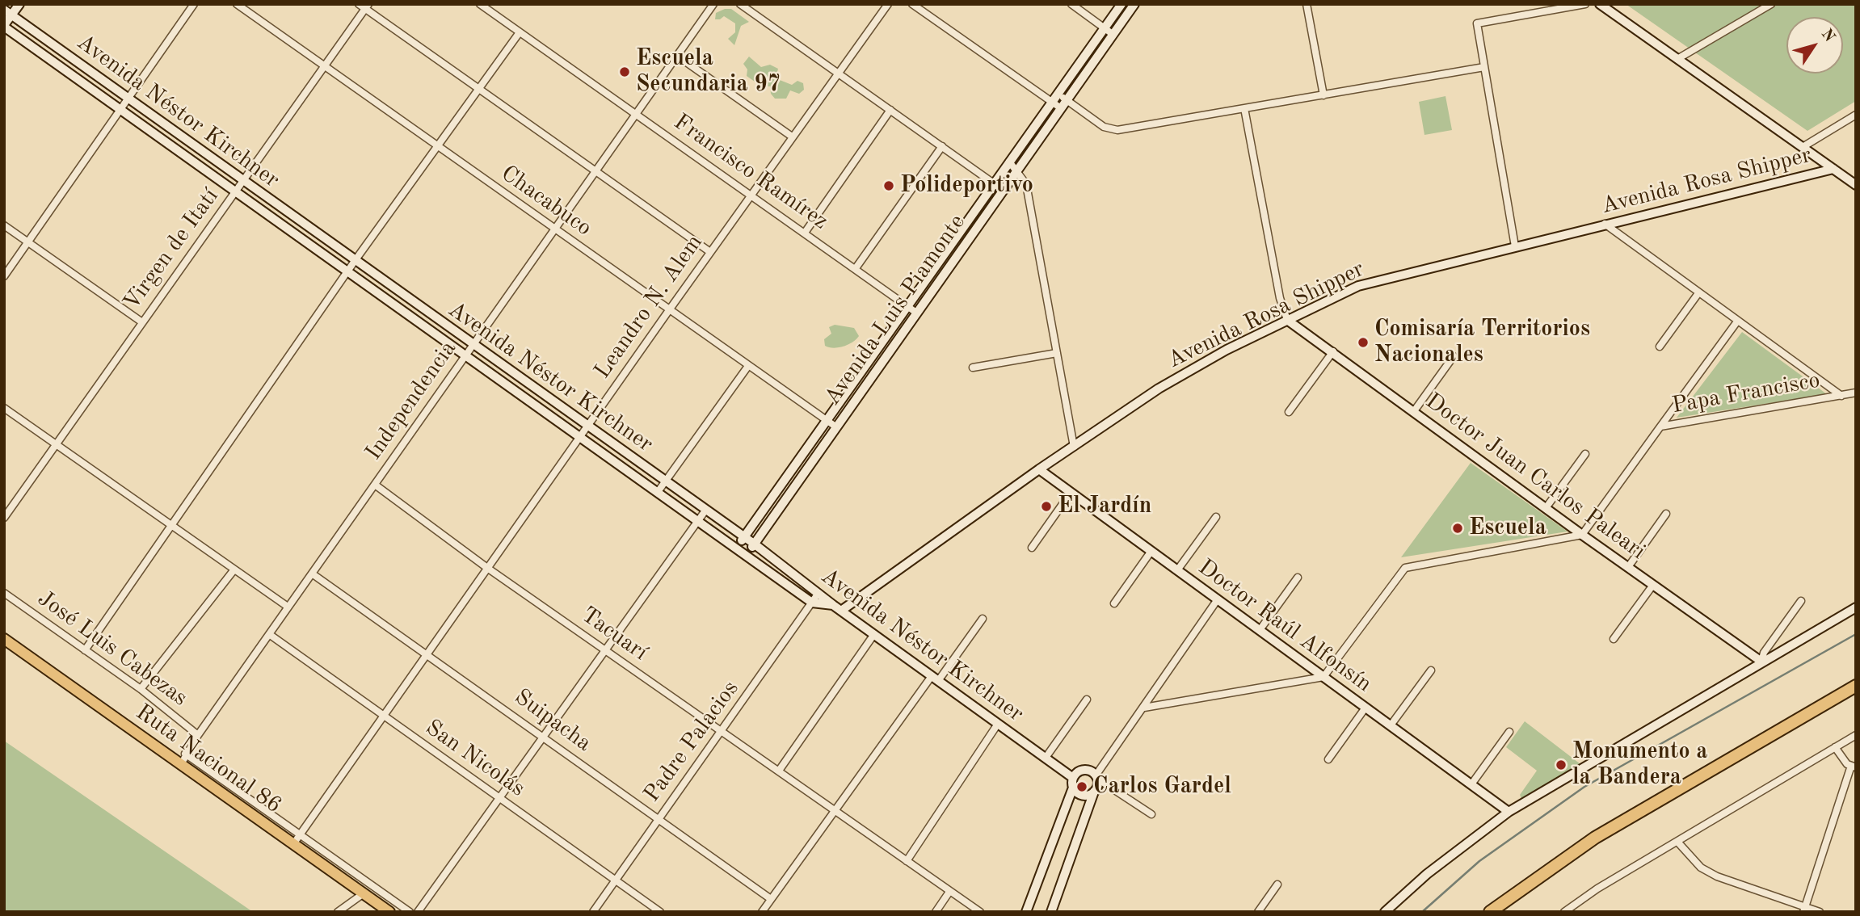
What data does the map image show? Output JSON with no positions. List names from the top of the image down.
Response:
{
  "streets": {
    "main road": ["Ruta Nacional 86"],
    "street": [
      "Avenida Néstor Kirchner",
      "Francisco Ramírez",
      "Avenida Rosa Shipper",
      "Chacabuco",
      "Virgen de Itatí",
      "Leandro N. Alem",
      "Avenida Luis Piamonte",
      "Papa Francisco",
      "Independencia",
      "Doctor Juan Carlos Paleari",
      "Doctor Raúl Alfonsín",
      "Tacuarí",
      "José Luis Cabezas",
      "Suipacha",
      "Padre Palacios",
      "San Nicolás"
    ]
  },
  "crossings": [
    ["Avenida Néstor Kirchner", "Avenida Rosa Shipper"],
    ["Avenida Néstor Kirchner", "Virgen de Itatí"],
    ["Avenida Néstor Kirchner", "Leandro N. Alem"],
    ["Avenida Néstor Kirchner", "Avenida Luis Piamonte"],
    ["Avenida Néstor Kirchner", "Independencia"],
    ["Avenida Néstor Kirchner", "Padre Palacios"],
    ["Francisco Ramírez", "Leandro N. Alem"],
    ["Francisco Ramírez", "Avenida Luis Piamonte"],
    ["Francisco Ramírez", "Independencia"],
    ["Avenida Rosa Shipper", "Doctor Juan Carlos Paleari"],
    ["Avenida Rosa Shipper", "Doctor Raúl Alfonsín"],
    ["Chacabuco", "Virgen de Itatí"],
    ["Chacabuco", "Leandro N. Alem"],
    ["Chacabuco", "Avenida Luis Piamonte"],
    ["Chacabuco", "Independencia"],
    ["Leandro N. Alem", "Tacuarí"],
    ["Leandro N. Alem", "Suipacha"],
    ["Leandro N. Alem", "San Nicolás"],
    ["Leandro N. Alem", "Ruta Nacional 86"],
    ["Papa Francisco", "Doctor Juan Carlos Paleari"],
    ["Independencia", "Tacuarí"],
    ["Independencia", "José Luis Cabezas"],
    ["Independencia", "Suipacha"],
    ["Independencia", "San Nicolás"],
    ["Independencia", "Ruta Nacional 86"],
    ["Tacuarí", "Padre Palacios"],
    ["Suipacha", "Padre Palacios"],
    ["Padre Palacios", "San Nicolás"]
  ],
  "places": [
    "Escuela Secundaria 97",
    "Polideportivo",
    "Comisaría Territorios Nacionales",
    "El Jardín",
    "Escuela",
    "Monumento a la Bandera",
    "Carlos Gardel"
  ],
  "north": "top right"
}
